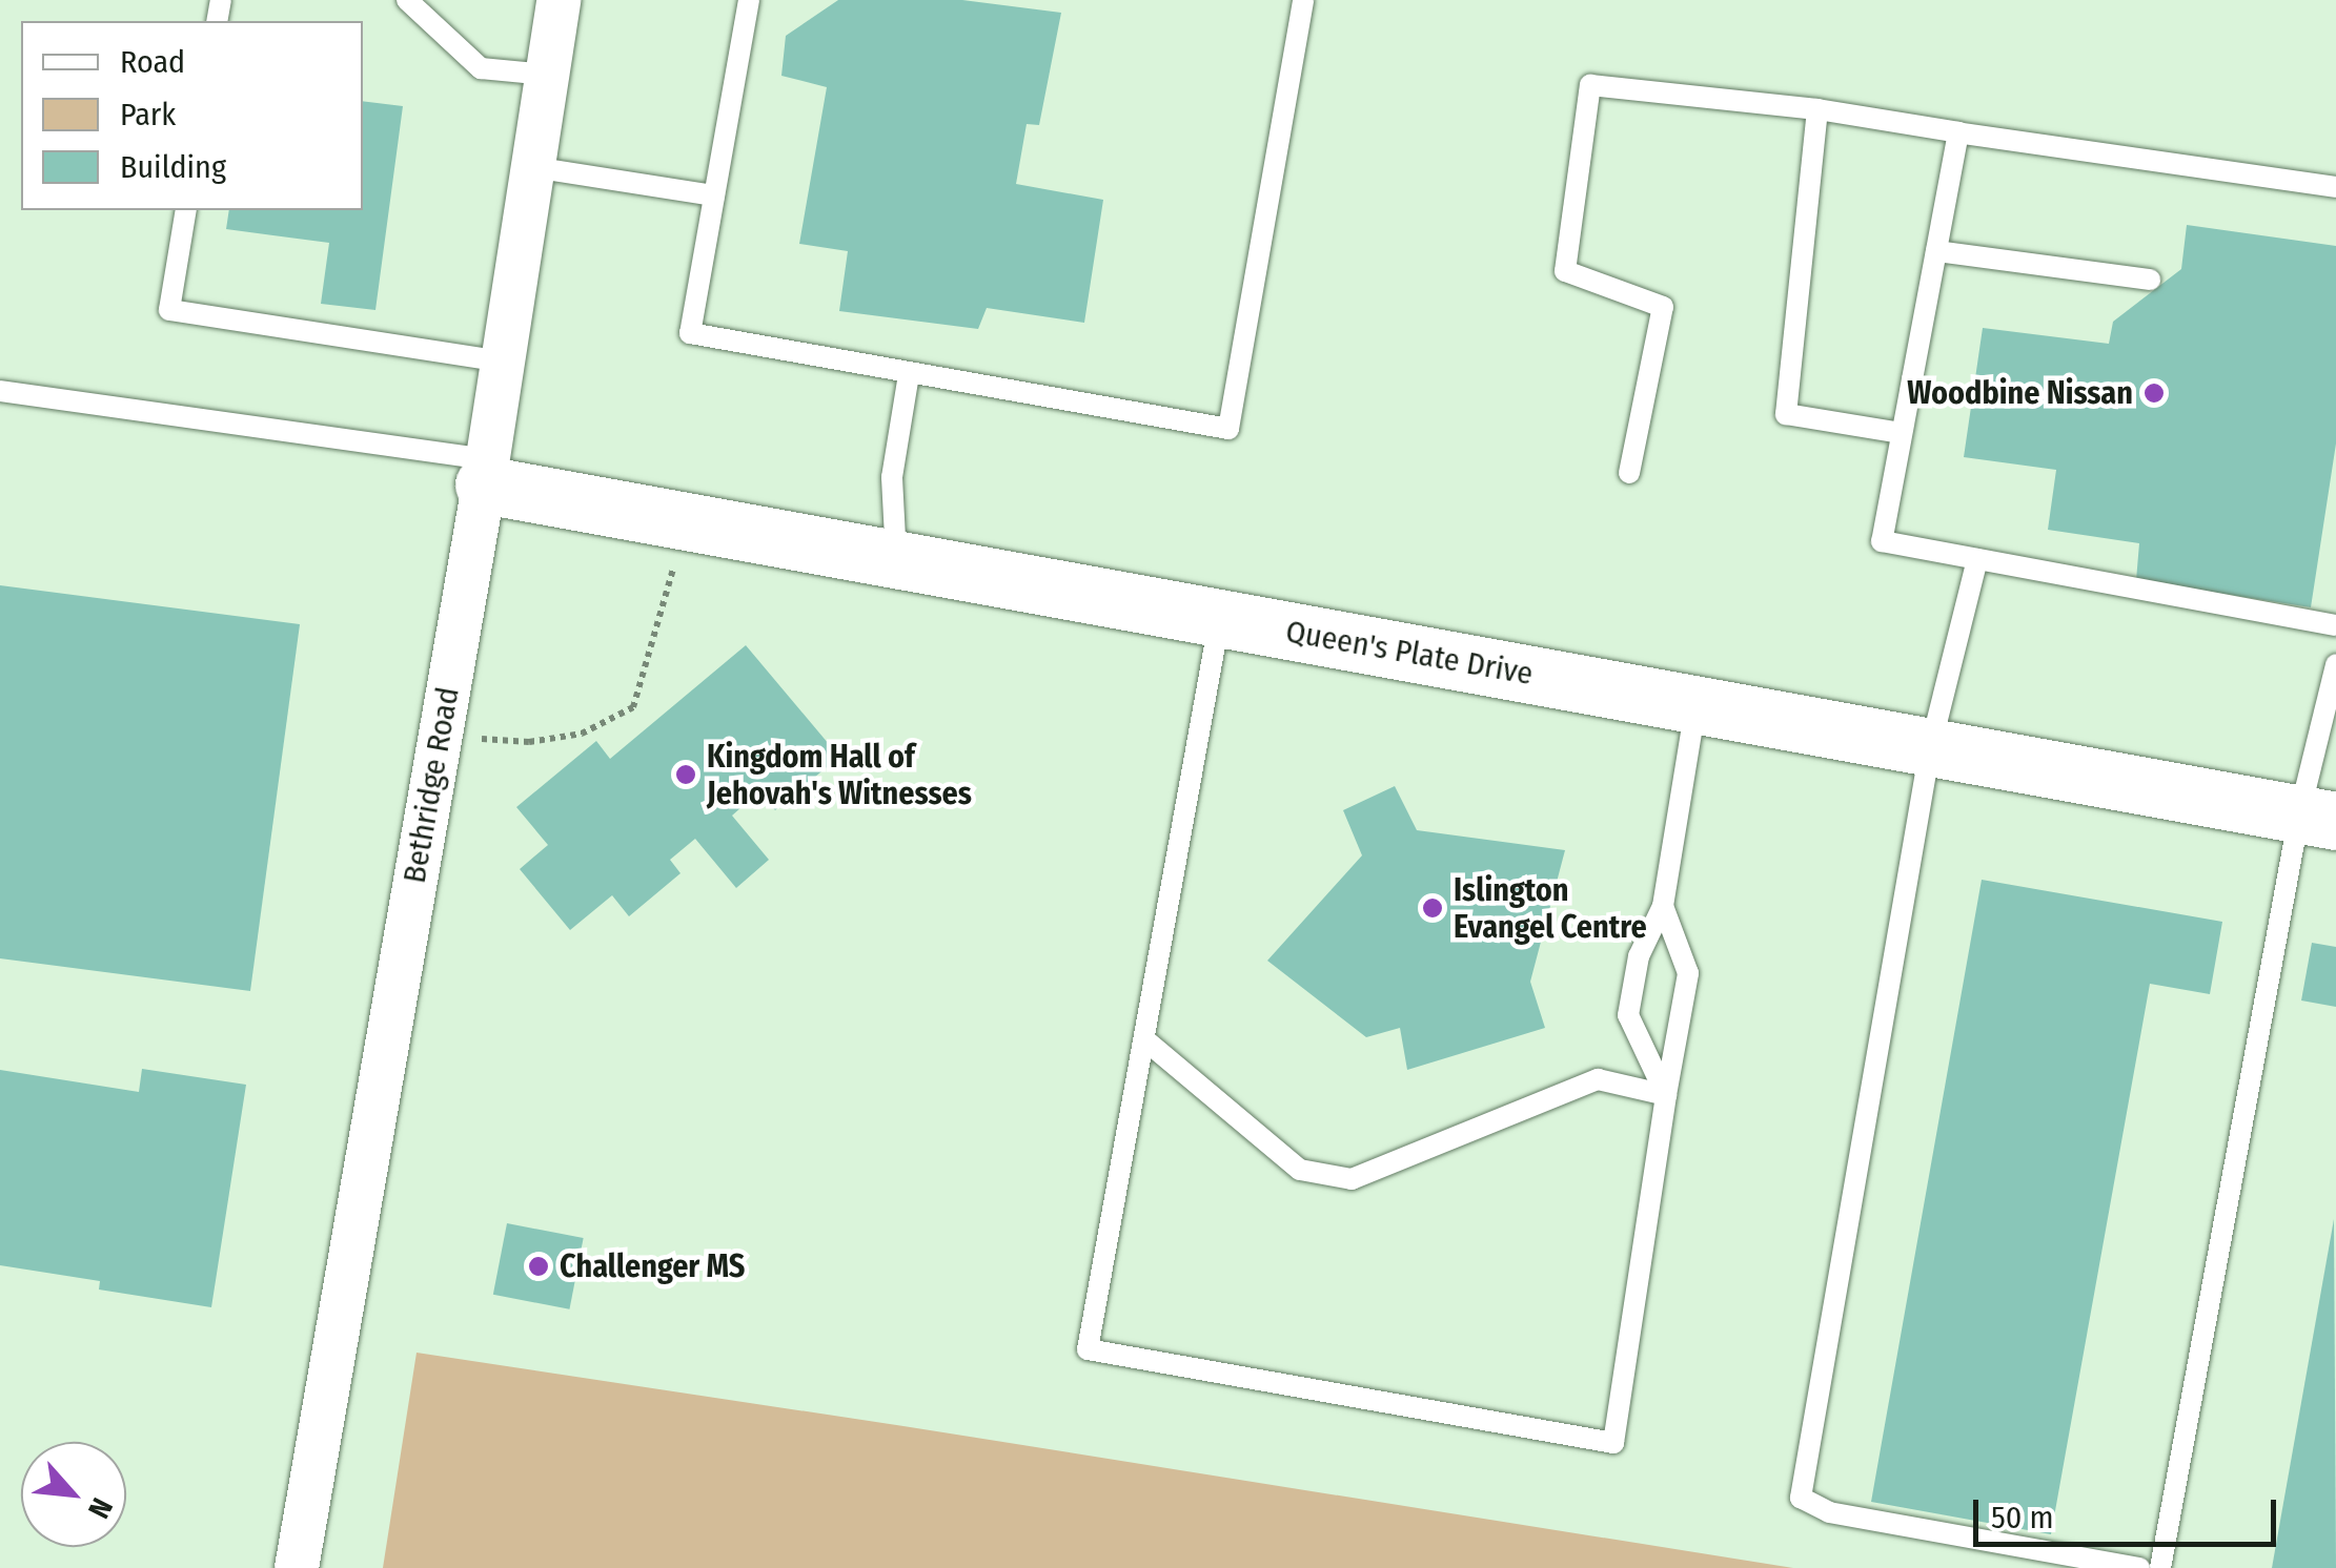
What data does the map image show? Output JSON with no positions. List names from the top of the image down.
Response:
{
  "streets": {
    "street": ["Queen's Plate Drive", "Bethridge Road"]
  },
  "crossings": [
    ["Queen's Plate Drive", "Bethridge Road"]
  ],
  "places": [
    "Woodbine Nissan",
    "Kingdom Hall of Jehovah's Witnesses",
    "Islington Evangel Centre",
    "Challenger MS"
  ],
  "legend": ["Road", "Park", "Building"],
  "scale_bar": "50 m",
  "north": "bottom right"
}
